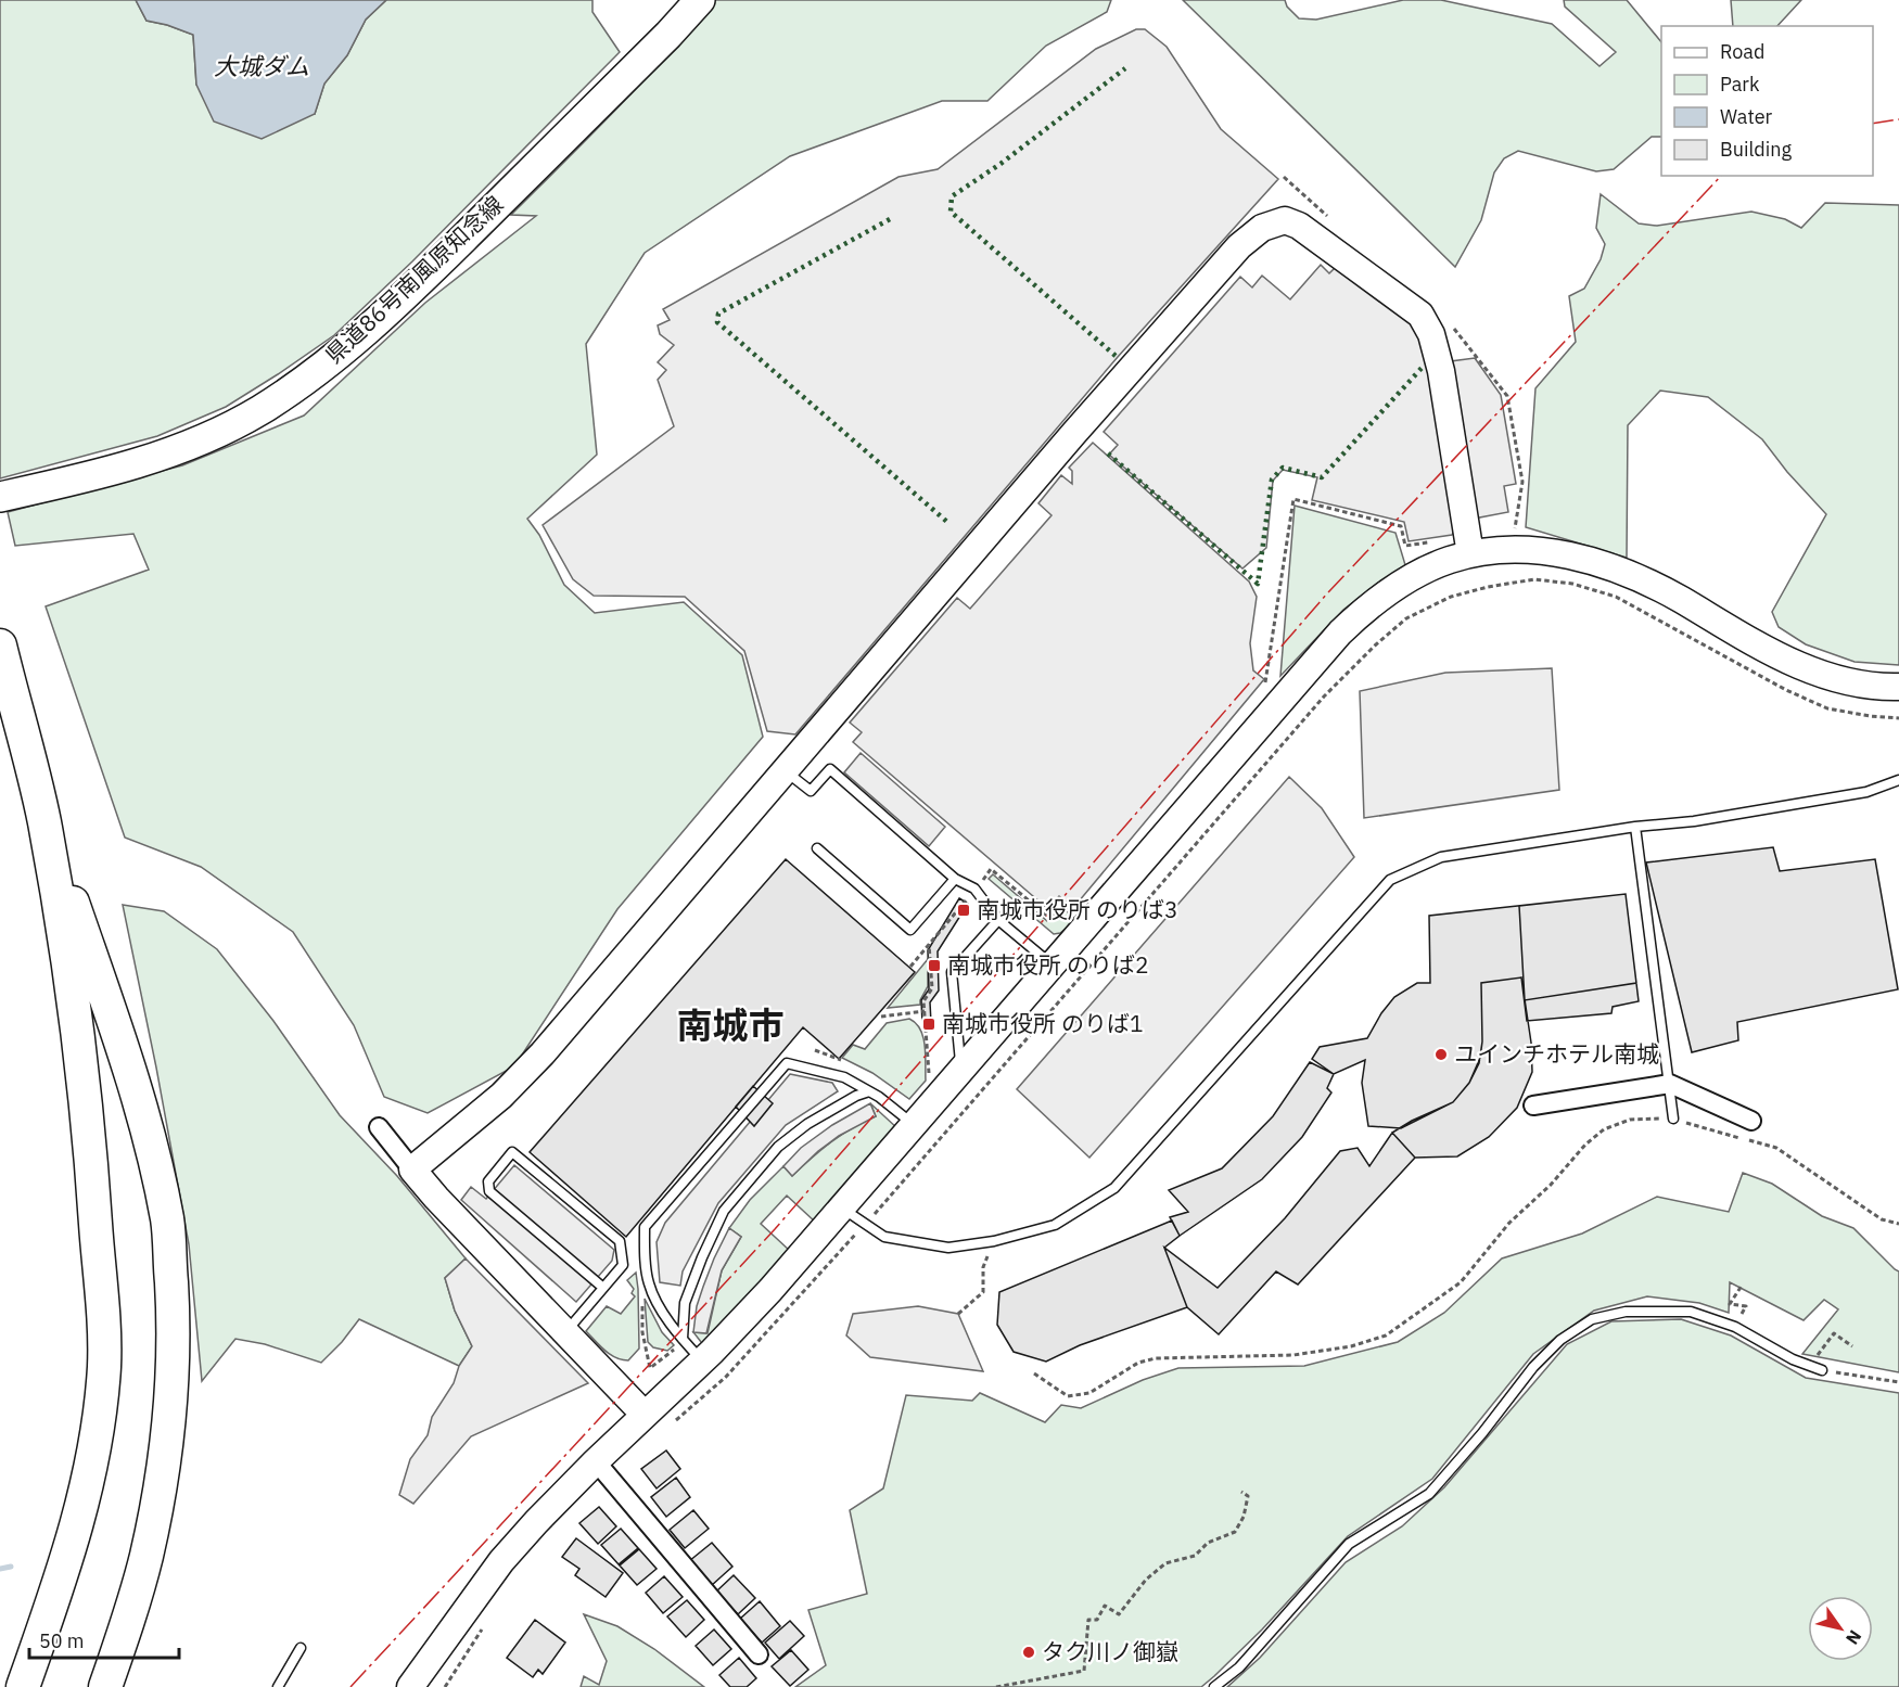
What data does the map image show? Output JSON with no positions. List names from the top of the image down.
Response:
{
  "streets": {
    "main road": ["県道86号南風原知念線"]
  },
  "districts": ["南城市"],
  "water": ["大城ダム"],
  "places": {
    "transit": ["南城市役所 のりば3", "南城市役所 のりば2", "南城市役所 のりば1"],
    "other": ["ユインチホテル南城", "タク川ノ御嶽"]
  },
  "legend": [
    "Road",
    "Park",
    "Water",
    "Building"
  ],
  "scale_bar": "50 m",
  "north": "bottom right"
}
